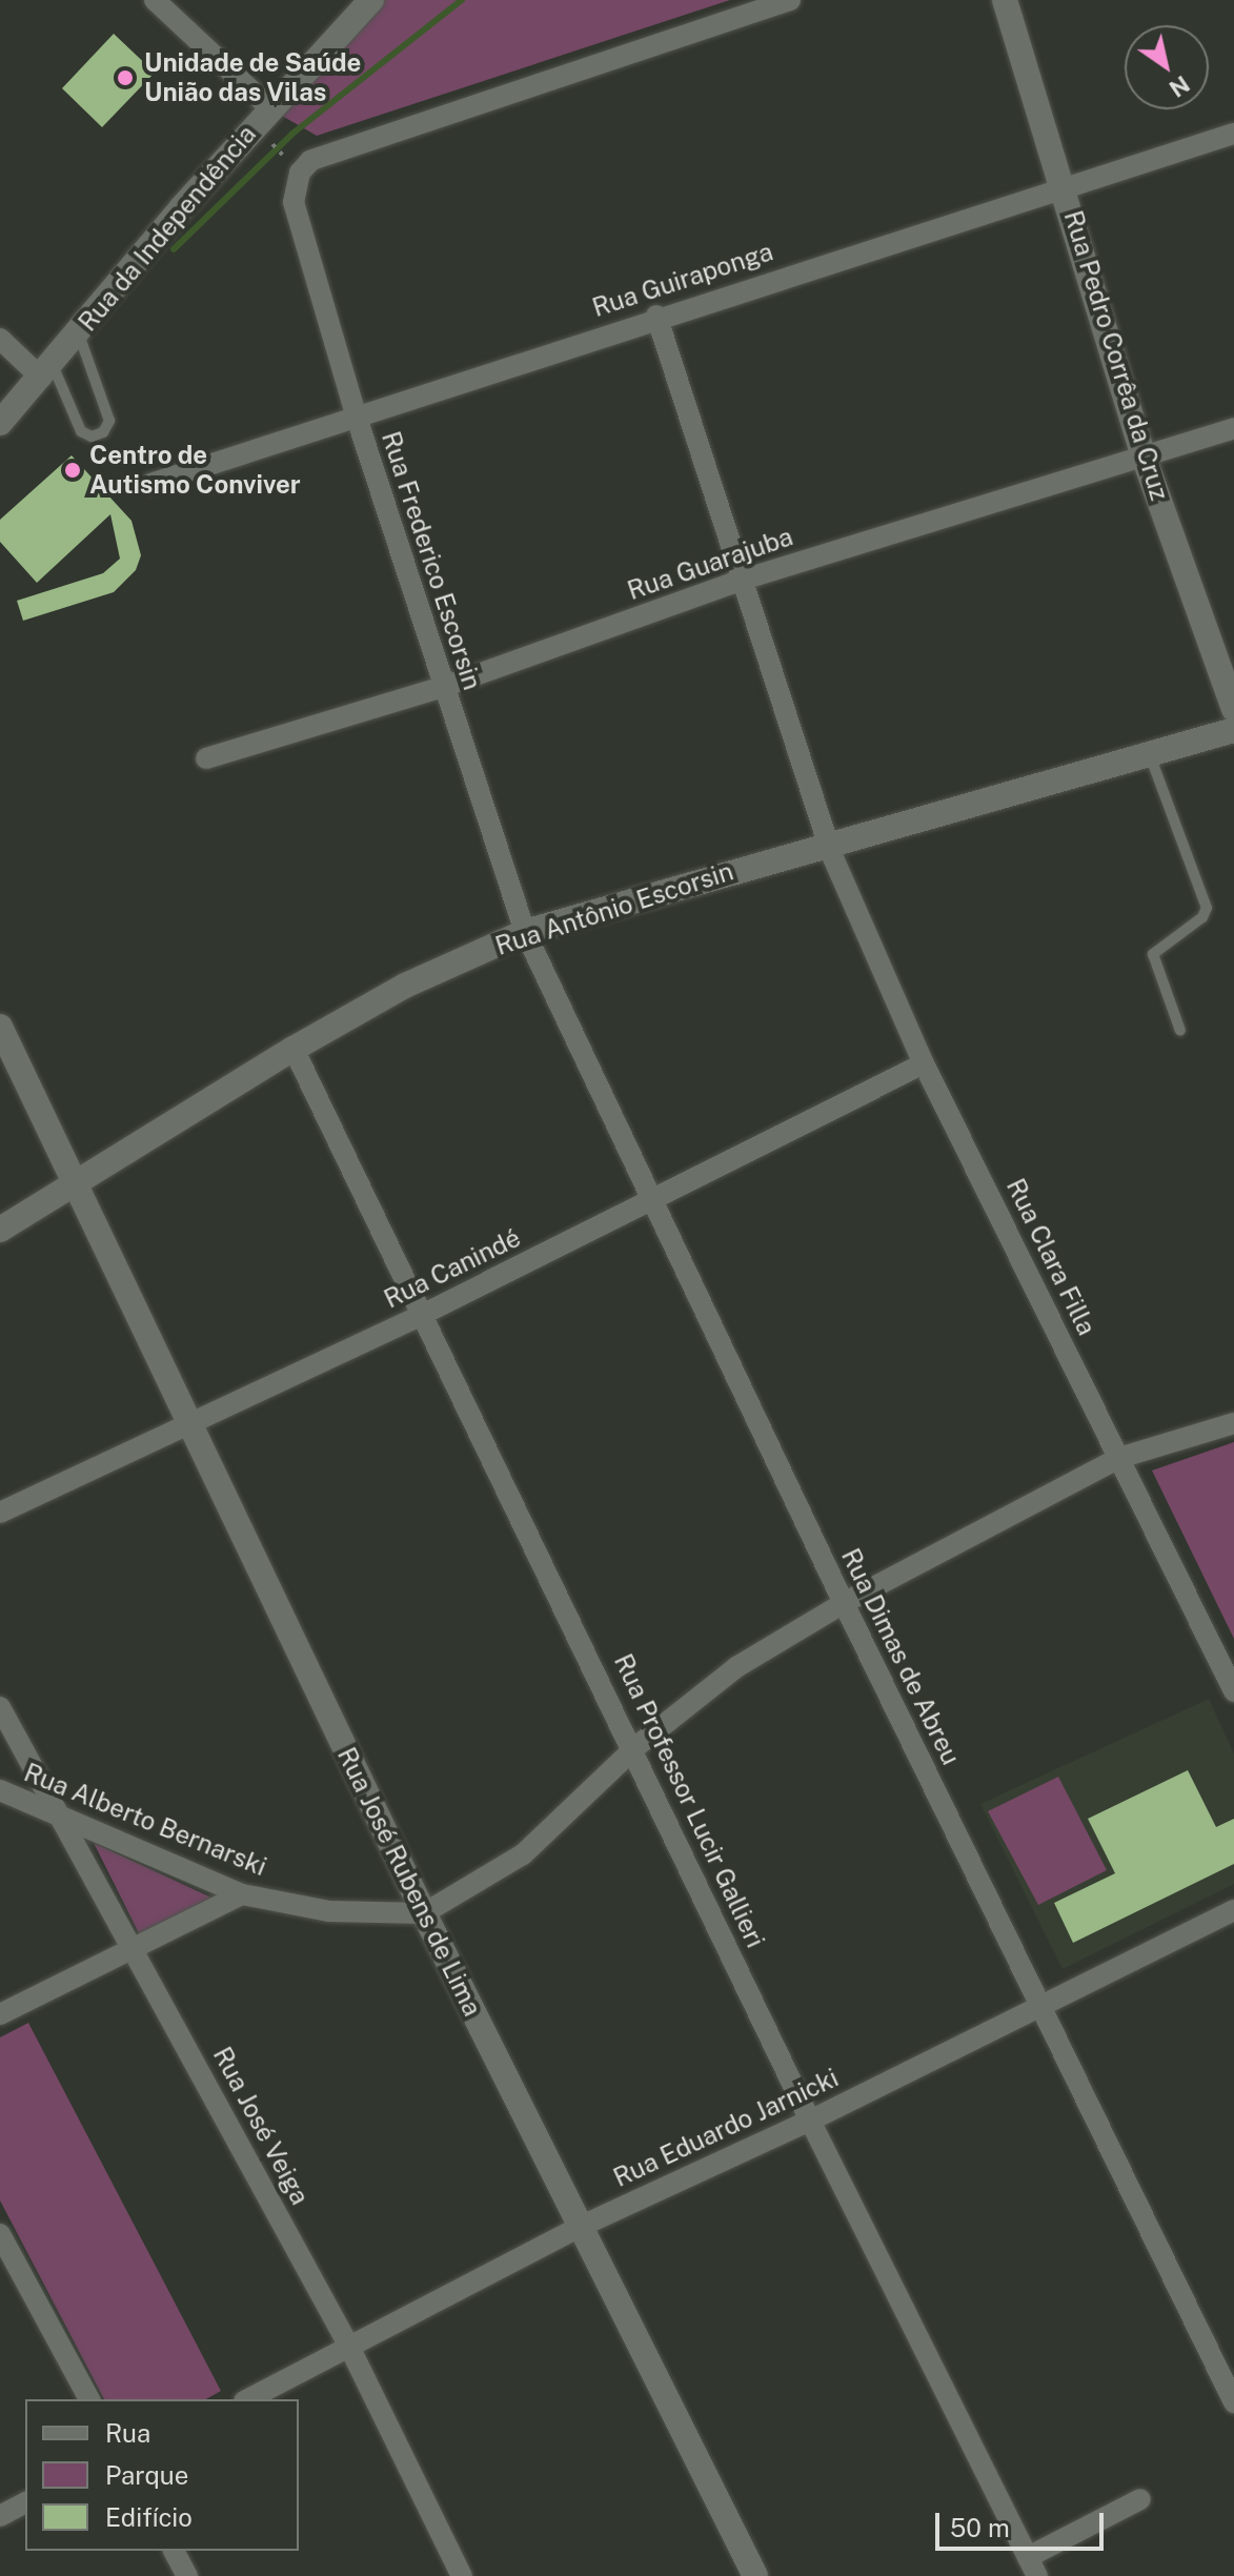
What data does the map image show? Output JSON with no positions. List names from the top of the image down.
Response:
{
  "streets": {
    "street": [
      "Rua da Independência",
      "Rua Guiraponga",
      "Rua Pedro Corrêa da Cruz",
      "Rua Frederico Escorsin",
      "Rua Guarajuba",
      "Rua Antônio Escorsin",
      "Rua Clara Filla",
      "Rua Canindé",
      "Rua Dimas de Abreu",
      "Rua Professor Lucir Gallieri",
      "Rua Alberto Bernarski",
      "Rua José Rubens de Lima",
      "Rua José Veiga",
      "Rua Eduardo Jarnicki"
    ]
  },
  "crossings": [
    ["Rua Guiraponga", "Rua Pedro Corrêa da Cruz"],
    ["Rua Guiraponga", "Rua Frederico Escorsin"],
    ["Rua Guiraponga", "Rua Clara Filla"],
    ["Rua Pedro Corrêa da Cruz", "Rua Guarajuba"],
    ["Rua Frederico Escorsin", "Rua Guarajuba"],
    ["Rua Frederico Escorsin", "Rua Antônio Escorsin"],
    ["Rua Frederico Escorsin", "Rua Dimas de Abreu"],
    ["Rua Guarajuba", "Rua Clara Filla"],
    ["Rua Antônio Escorsin", "Rua Clara Filla"],
    ["Rua Antônio Escorsin", "Rua Dimas de Abreu"],
    ["Rua Antônio Escorsin", "Rua Professor Lucir Gallieri"],
    ["Rua Antônio Escorsin", "Rua José Rubens de Lima"],
    ["Rua Clara Filla", "Rua Canindé"],
    ["Rua Canindé", "Rua Dimas de Abreu"],
    ["Rua Canindé", "Rua Professor Lucir Gallieri"],
    ["Rua Canindé", "Rua José Rubens de Lima"],
    ["Rua Dimas de Abreu", "Rua Eduardo Jarnicki"],
    ["Rua Professor Lucir Gallieri", "Rua Eduardo Jarnicki"],
    ["Rua Alberto Bernarski", "Rua José Rubens de Lima"],
    ["Rua Alberto Bernarski", "Rua José Veiga"],
    ["Rua José Rubens de Lima", "Rua Eduardo Jarnicki"],
    ["Rua José Veiga", "Rua Eduardo Jarnicki"]
  ],
  "places": ["Unidade de Saúde União das Vilas", "Centro de Autismo Conviver"],
  "legend": ["Rua", "Parque", "Edifício"],
  "scale_bar": "50 m",
  "north": "bottom right"
}
